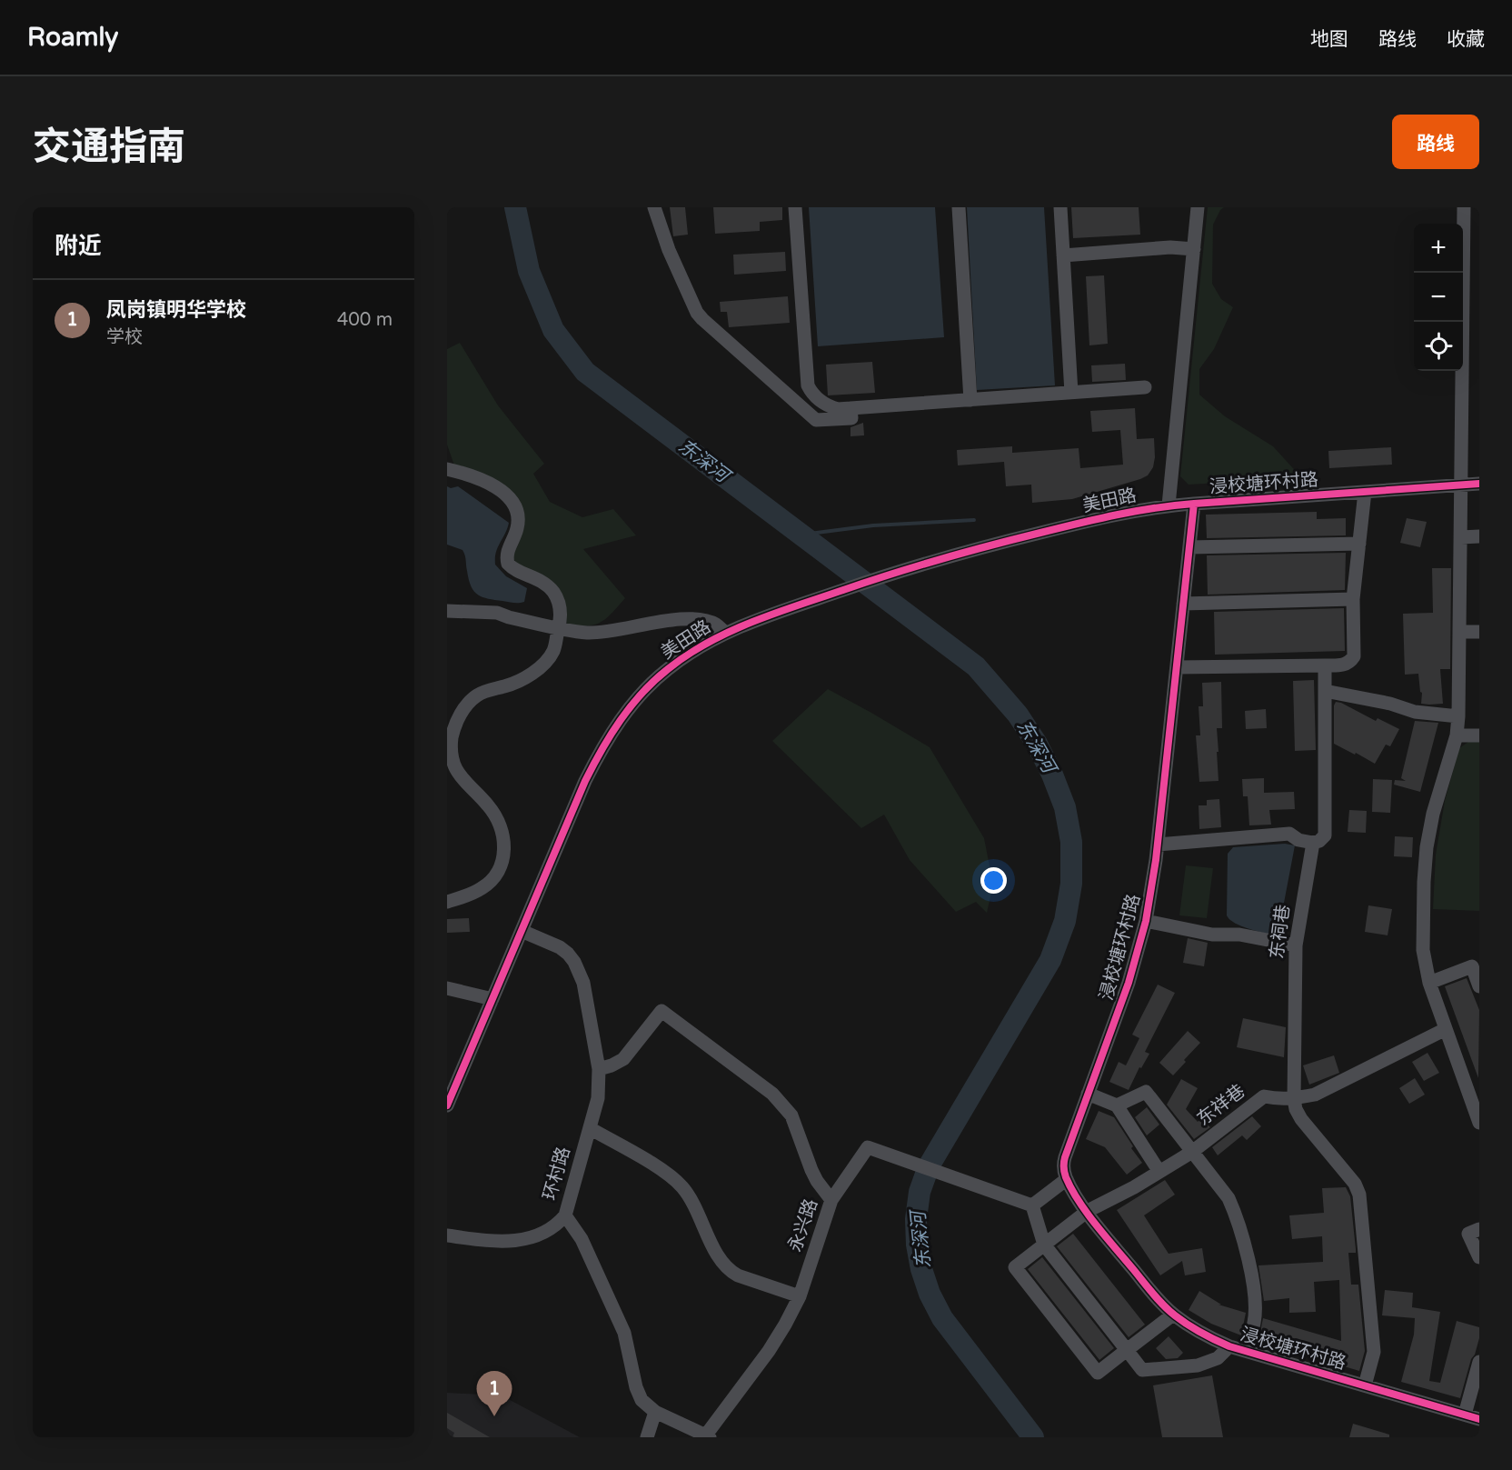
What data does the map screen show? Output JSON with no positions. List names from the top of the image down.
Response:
{
  "streets": {
    "street": [
      "浸校塘环村路",
      "美田路",
      "东祠巷",
      "东祥巷",
      "环村路",
      "永兴路"
    ]
  },
  "crossings": [
    ["浸校塘环村路", "美田路"],
    ["浸校塘环村路", "东祠巷"],
    ["浸校塘环村路", "东祥巷"],
    ["美田路", "环村路"],
    ["东祠巷", "东祥巷"],
    ["环村路", "永兴路"]
  ],
  "water": ["东深河"],
  "page": {
    "header": "Roamly",
    "nav": ["地图", "路线", "收藏"],
    "title": "交通指南",
    "buttons": "路线",
    "heading": "附近",
    "map_buttons": ["+", "−"],
    "list": [
      {
        "mark": "1",
        "name": "凤岗镇明华学校",
        "note": "学校",
        "value": "400 m"
      }
    ],
    "pins": "1"
  }
}
